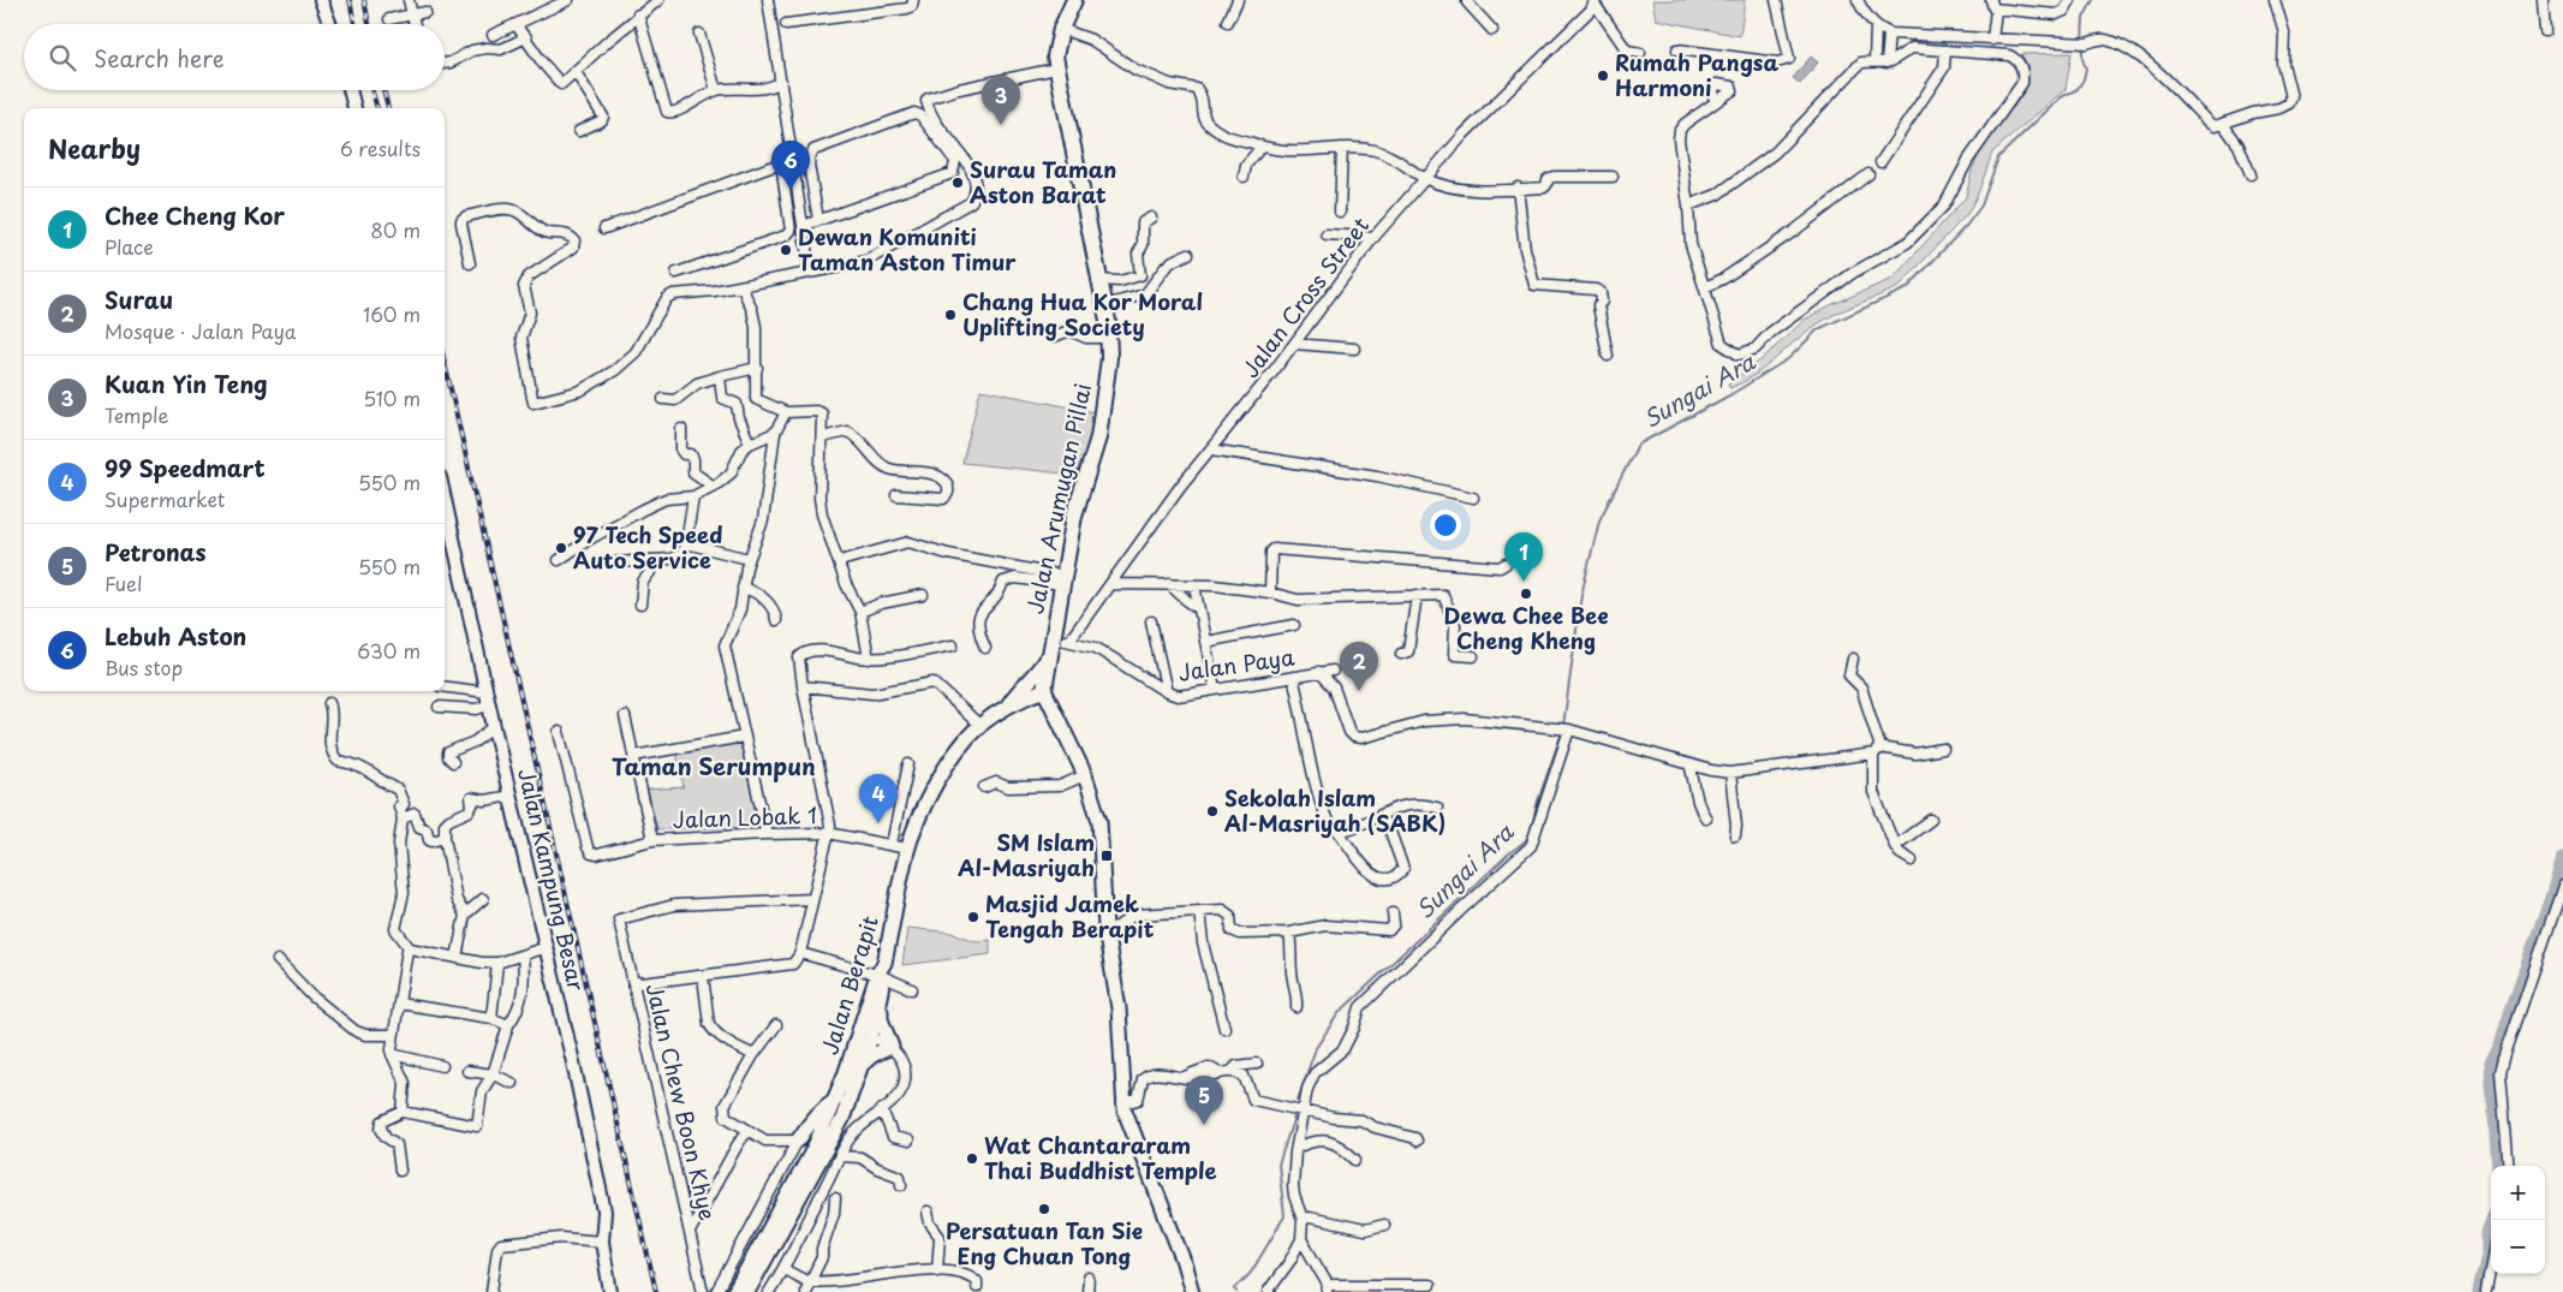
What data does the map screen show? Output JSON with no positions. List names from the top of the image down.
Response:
{
  "streets": {
    "main road": ["Jalan Arumugan Pillai", "Jalan Berapit"],
    "street": [
      "Jalan Cross Street",
      "Jalan Paya",
      "Jalan Lobak 1",
      "Jalan Kampung Besar",
      "Jalan Chew Boon Khye"
    ]
  },
  "crossings": [
    ["Jalan Cross Street", "Jalan Paya"],
    ["Jalan Arumugan Pillai", "Jalan Paya"],
    ["Jalan Arumugan Pillai", "Jalan Berapit"],
    ["Jalan Lobak 1", "Jalan Berapit"]
  ],
  "districts": ["Taman Serumpun"],
  "water": ["Sungai Ara"],
  "places": {
    "other": [
      "Rumah Pangsa Harmoni",
      "Surau Taman Aston Barat",
      "Dewan Komuniti Taman Aston Timur",
      "Chang Hua Kor Moral Uplifting Society",
      "97 Tech Speed Auto Service",
      "Dewa Chee Bee Cheng Kheng",
      "Sekolah Islam Al-Masriyah (SABK)",
      "Masjid Jamek Tengah Berapit",
      "Wat Chantararam Thai Buddhist Temple",
      "Persatuan Tan Sie Eng Chuan Tong"
    ],
    "transit": ["SM Islam Al-Masriyah"]
  },
  "page": {
    "search": "Search here",
    "pins": [
      "3",
      "6",
      "1",
      "2",
      "4",
      "5"
    ],
    "heading": ["Nearby", "6 results"],
    "list": [
      {
        "mark": "1",
        "name": "Chee Cheng Kor",
        "note": "Place",
        "value": "80 m"
      },
      {
        "mark": "2",
        "name": "Surau",
        "note": "Mosque · Jalan Paya",
        "value": "160 m"
      },
      {
        "mark": "3",
        "name": "Kuan Yin Teng",
        "note": "Temple",
        "value": "510 m"
      },
      {
        "mark": "4",
        "name": "99 Speedmart",
        "note": "Supermarket",
        "value": "550 m"
      },
      {
        "mark": "5",
        "name": "Petronas",
        "note": "Fuel",
        "value": "550 m"
      },
      {
        "mark": "6",
        "name": "Lebuh Aston",
        "note": "Bus stop",
        "value": "630 m"
      }
    ],
    "map_buttons": ["+", "−"]
  }
}
